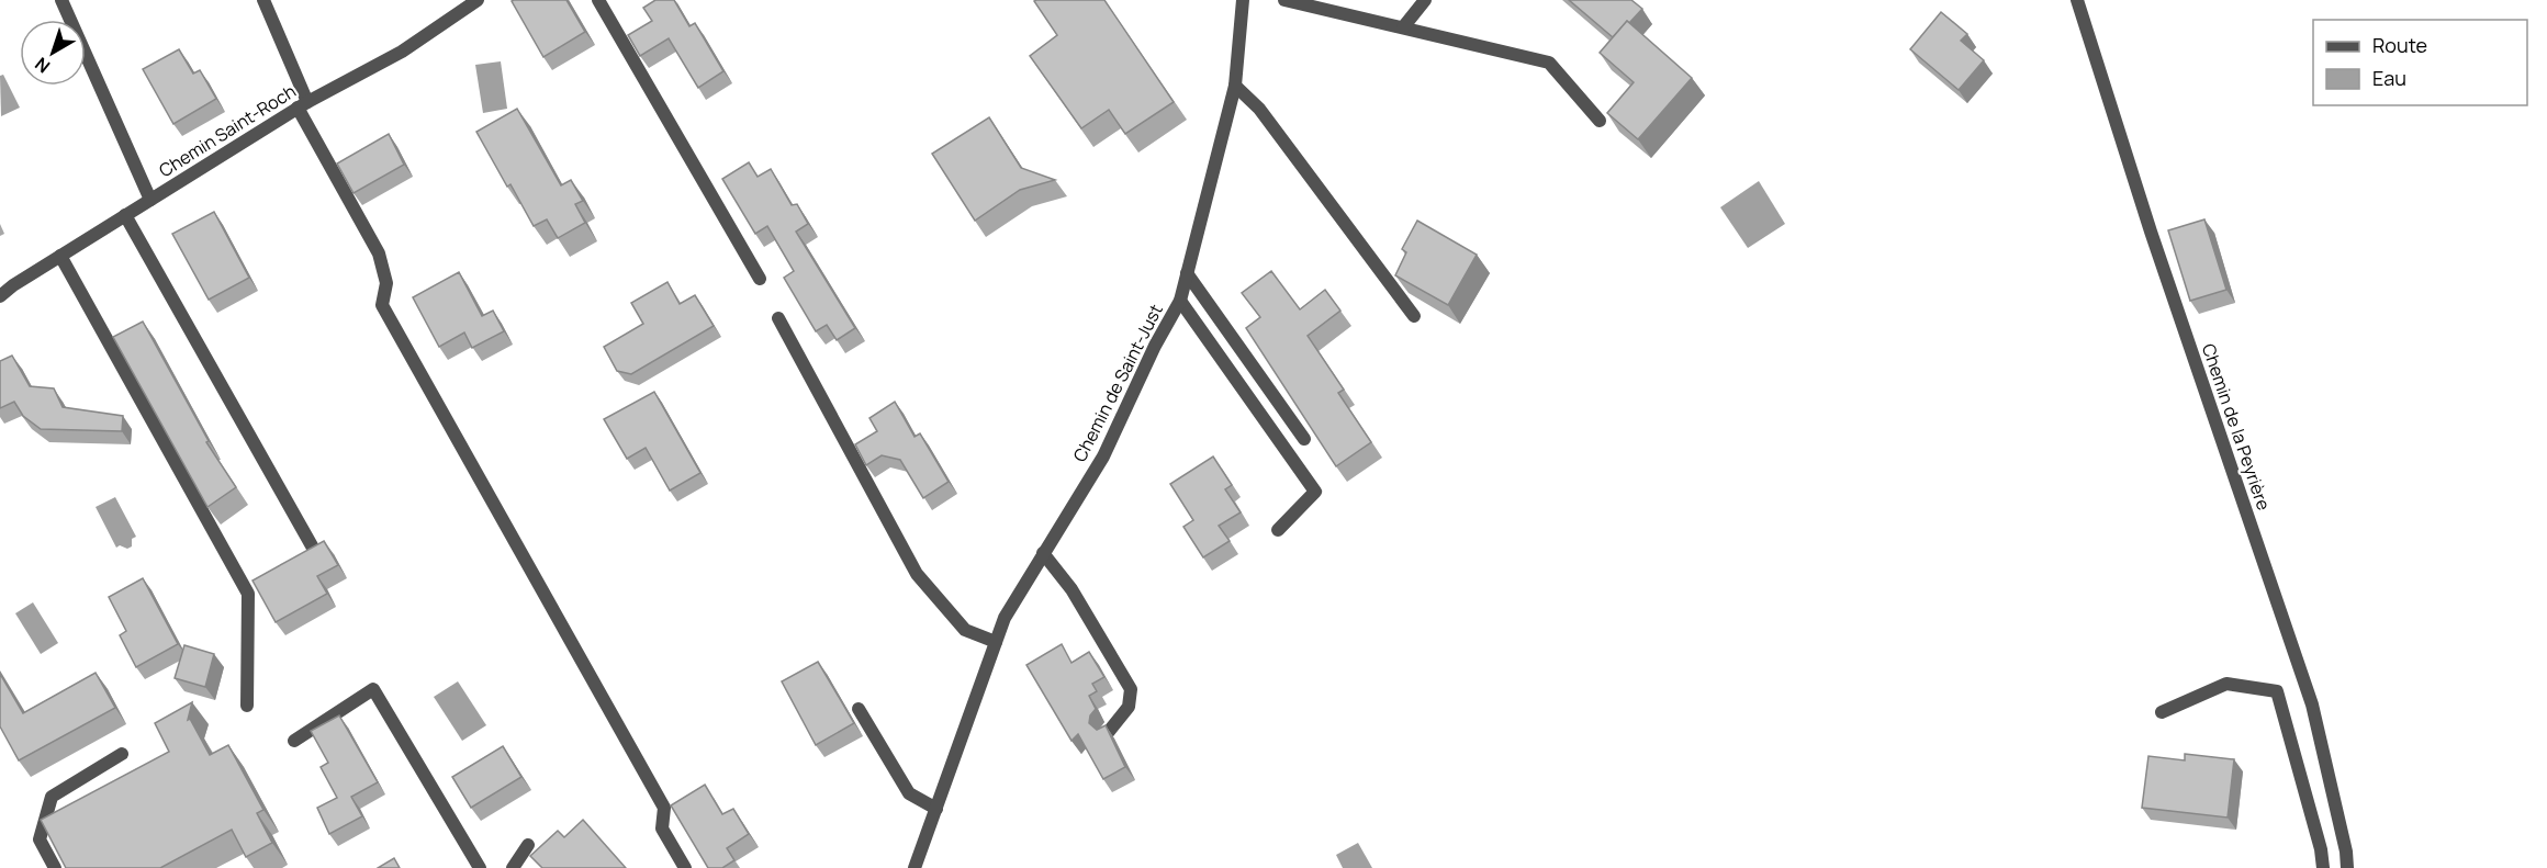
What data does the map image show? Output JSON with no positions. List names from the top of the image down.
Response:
{
  "streets": {
    "street": ["Chemin Saint-Roch", "Chemin de Saint-Just", "Chemin de la Peyrière"]
  },
  "legend": ["Route", "Eau"],
  "north": "bottom left"
}
